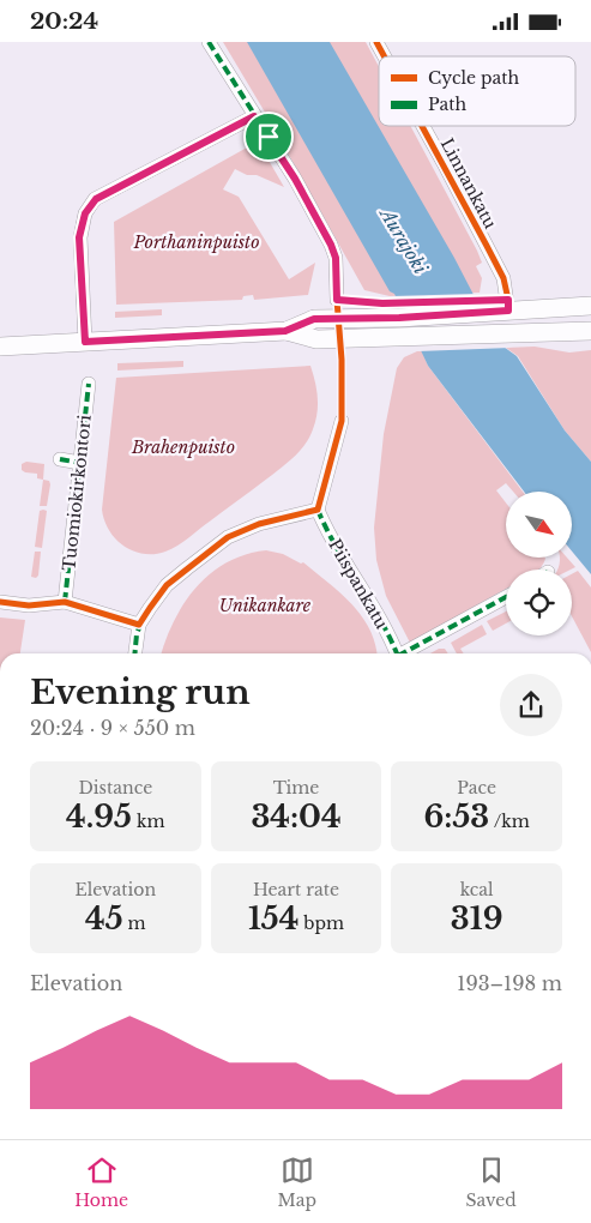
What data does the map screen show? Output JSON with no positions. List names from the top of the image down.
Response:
{
  "streets": {
    "street": ["Linnankatu", "Tuomiokirkontori", "Piispankatu"]
  },
  "water": ["Aurajoki"],
  "parks": ["Porthaninpuisto", "Brahenpuisto", "Unikankare"],
  "legend": ["Cycle path", "Path"],
  "north": "bottom right",
  "page": {
    "status": "20:24",
    "heading": ["Evening run", "20:24 · 9 × 550 m"],
    "stats": [
      ["Distance", "4.95 km"],
      ["Time", "34:04"],
      ["Pace", "6:53 /km"],
      ["Elevation", "45 m"],
      ["Heart rate", "154 bpm"],
      ["kcal", "319"]
    ],
    "chart": ["Elevation", "193–198 m"],
    "tabs": ["Home", "Map", "Saved"]
  }
}
